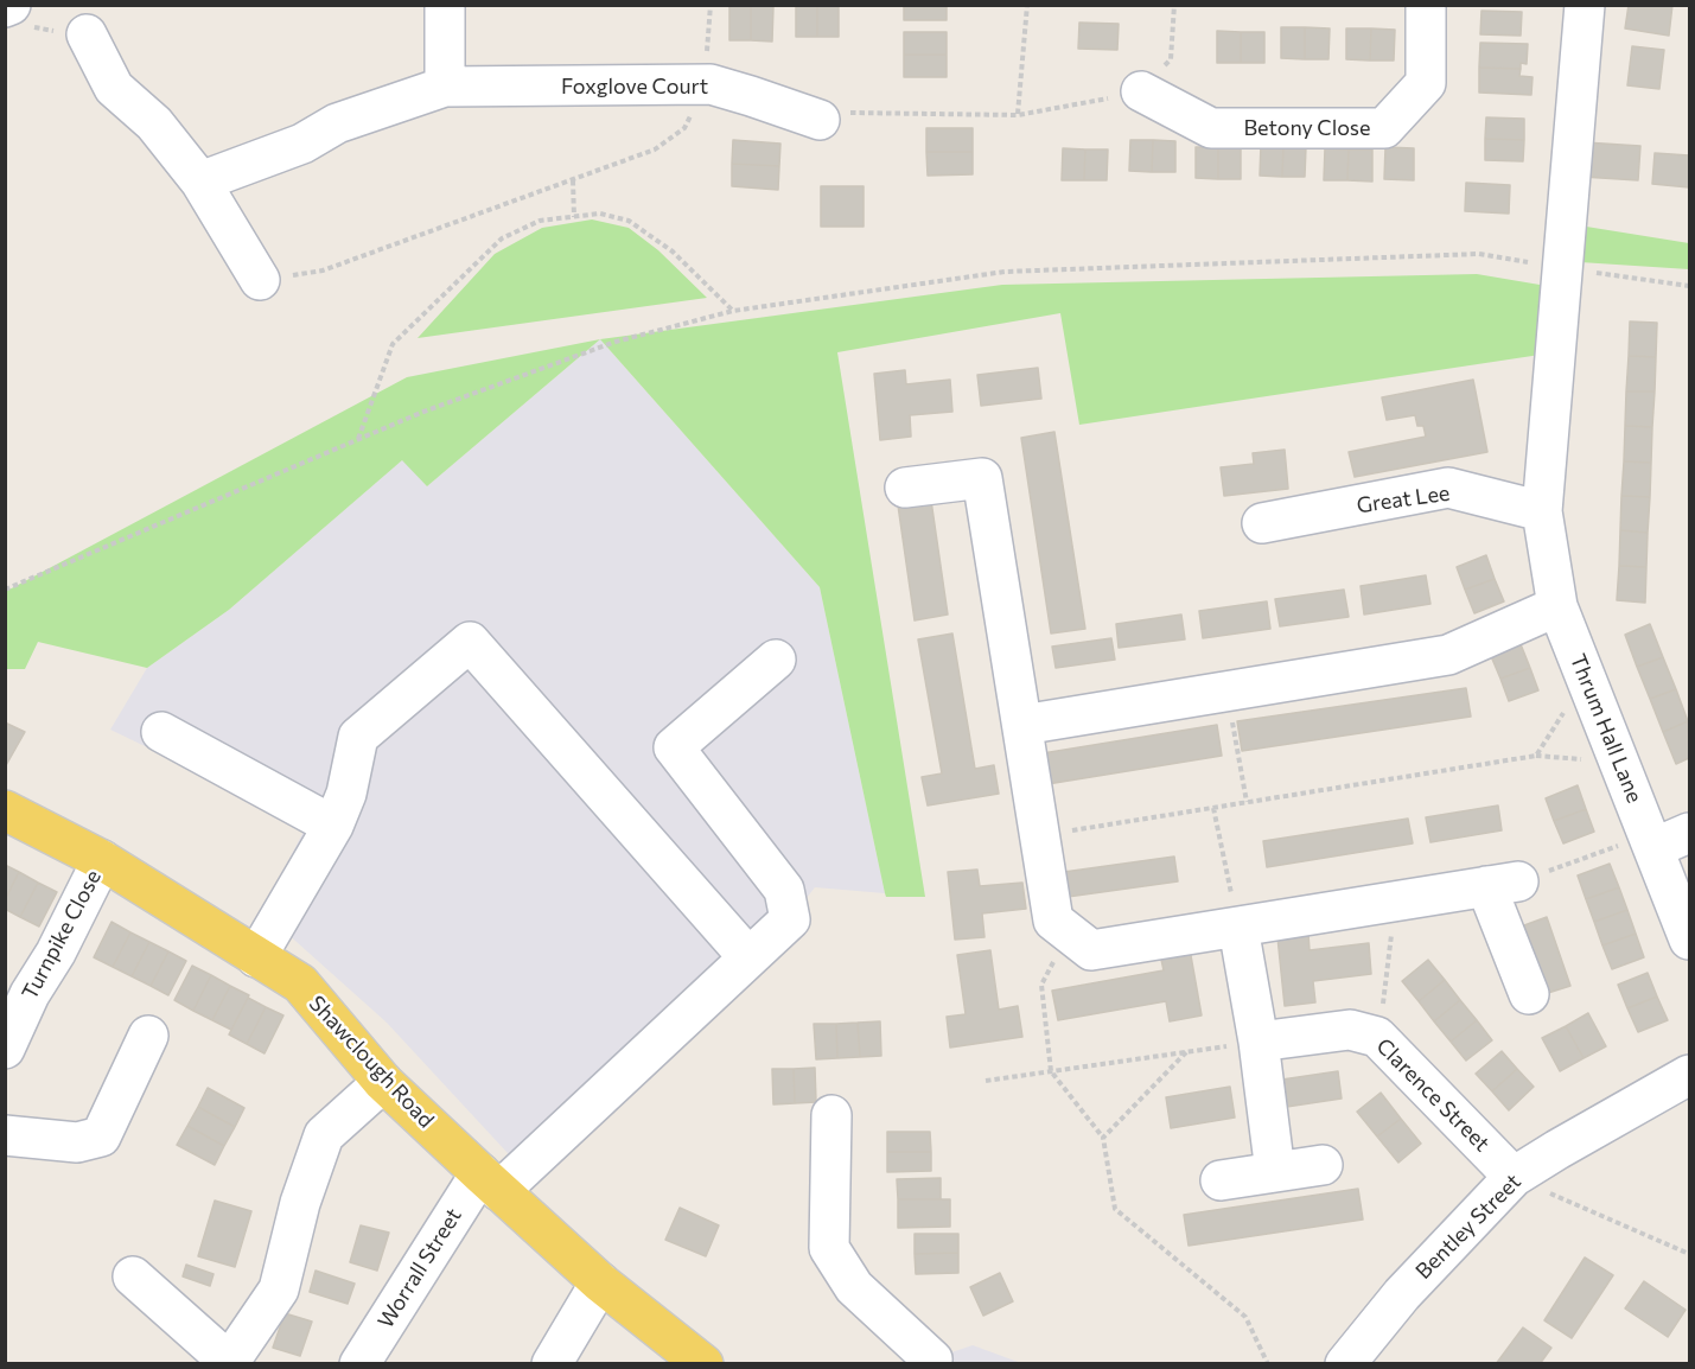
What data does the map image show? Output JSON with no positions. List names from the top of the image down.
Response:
{
  "streets": {
    "main road": ["Shawclough Road"],
    "street": [
      "Foxglove Court",
      "Betony Close",
      "Great Lee",
      "Thrum Hall Lane",
      "Turnpike Close",
      "Clarence Street",
      "Bentley Street",
      "Worrall Street"
    ]
  },
  "crossings": [
    ["Great Lee", "Thrum Hall Lane"],
    ["Turnpike Close", "Shawclough Road"],
    ["Shawclough Road", "Worrall Street"],
    ["Clarence Street", "Bentley Street"]
  ]
}
